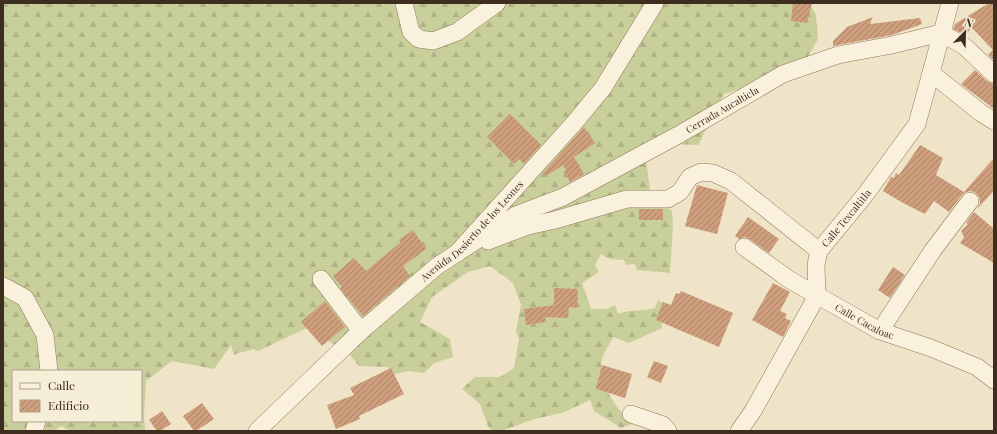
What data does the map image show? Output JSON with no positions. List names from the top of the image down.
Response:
{
  "streets": {
    "street": [
      "Cerrada Aucalticla",
      "Calle Texcaltitla",
      "Avenida Desierto de los Leones",
      "Calle Cacaloac"
    ]
  },
  "crossings": [
    ["Cerrada Aucalticla", "Calle Texcaltitla"],
    ["Cerrada Aucalticla", "Avenida Desierto de los Leones"],
    ["Calle Texcaltitla", "Calle Cacaloac"]
  ],
  "legend": ["Calle", "Edificio"],
  "north": "top right"
}
